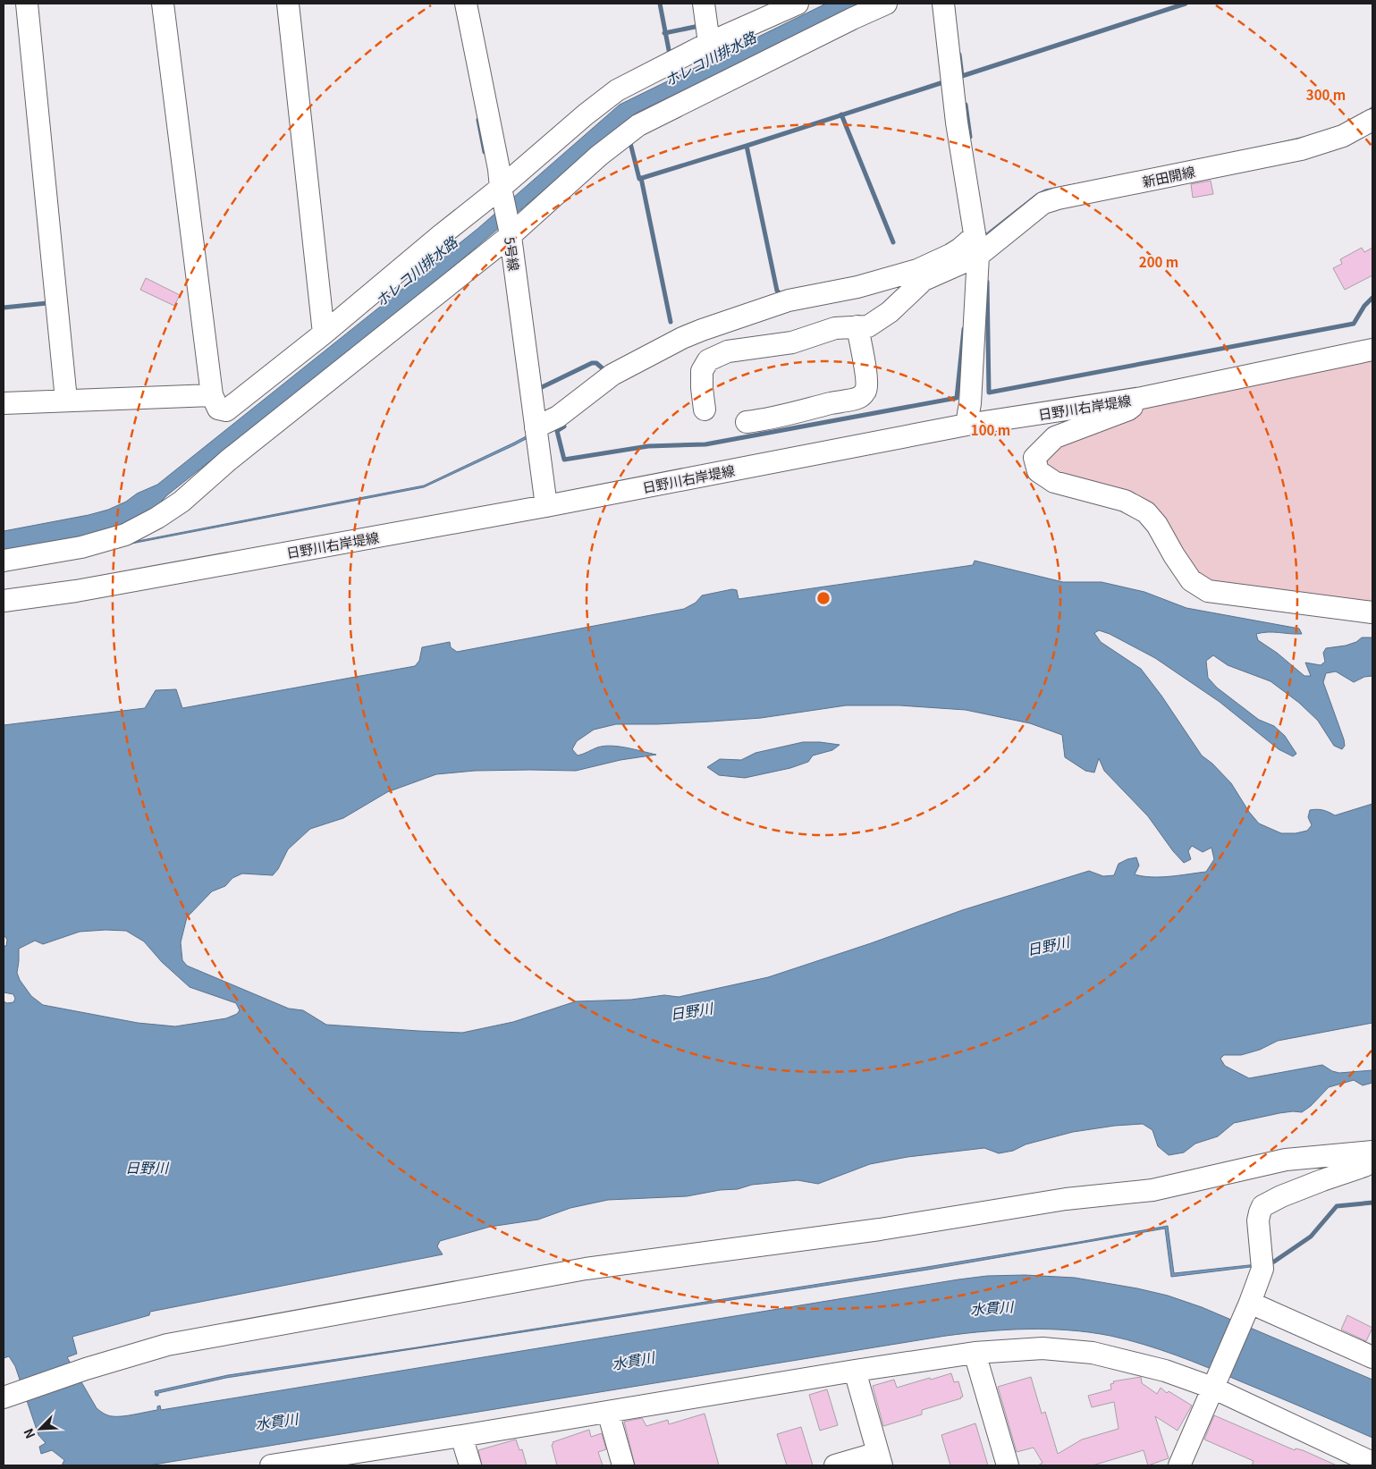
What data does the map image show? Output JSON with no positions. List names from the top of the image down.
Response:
{
  "streets": {
    "street": ["新田開線", "5号線", "日野川右岸堤線"]
  },
  "crossings": [
    ["5号線", "日野川右岸堤線"]
  ],
  "water": ["ホレコ川排水路", "日野川", "水貫川"],
  "north": "bottom left",
  "rings": ["300 m", "200 m", "100 m"]
}
